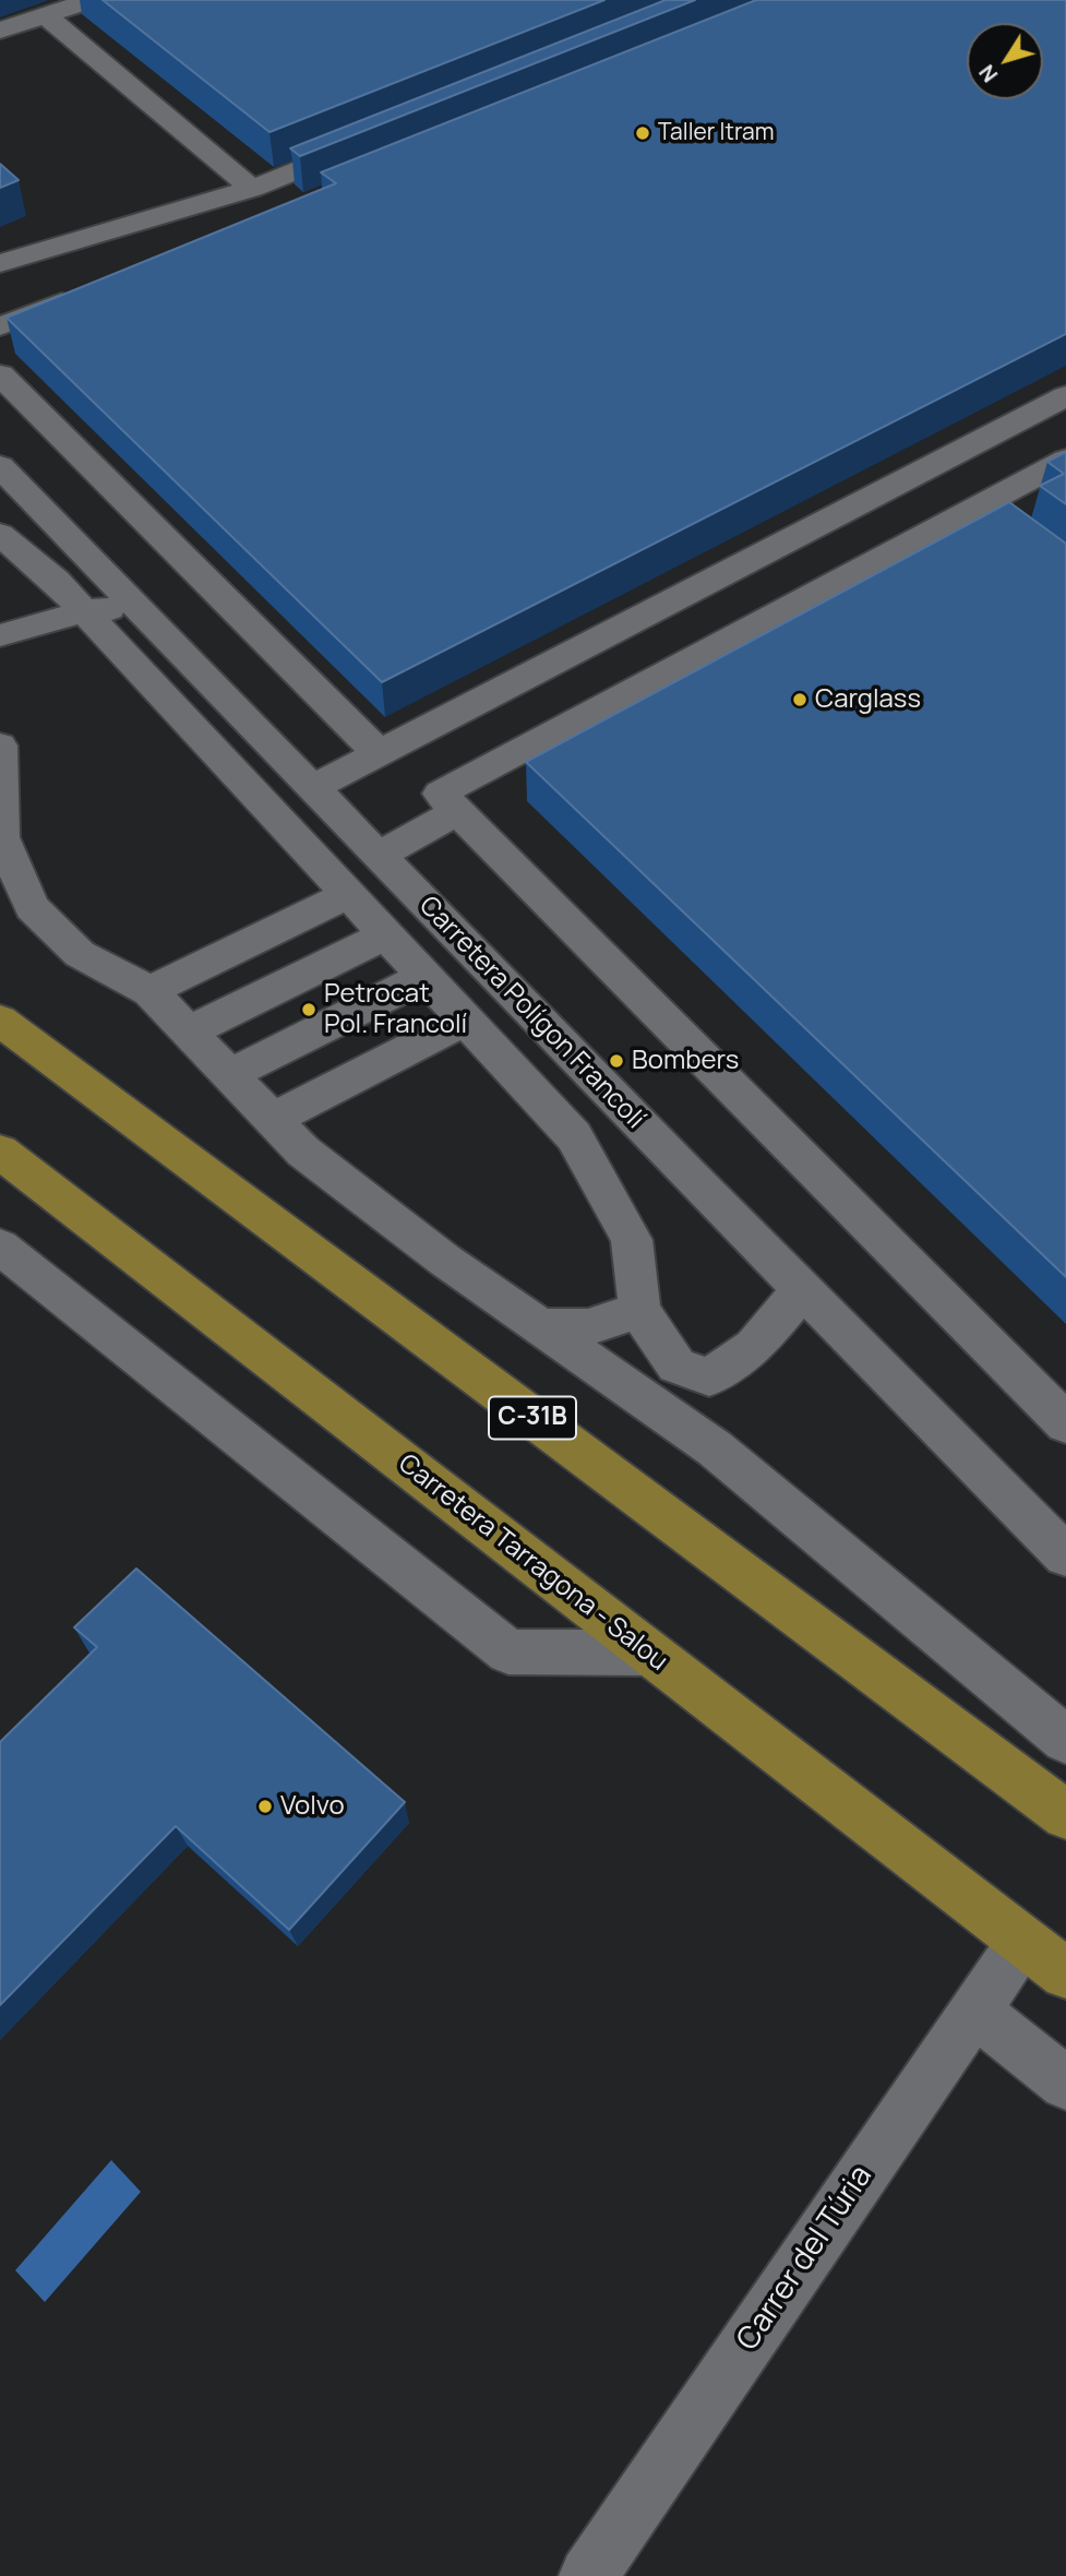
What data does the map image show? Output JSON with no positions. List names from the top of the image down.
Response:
{
  "streets": {
    "main road": ["C-31B", "Carretera Tarragona - Salou"],
    "street": ["Carretera Polígon Francolí", "Carrer del Túria"]
  },
  "crossings": [
    ["Carretera Tarragona - Salou", "Carrer del Túria"]
  ],
  "places": [
    "Taller Itram",
    "Carglass",
    "Petrocat Pol. Francolí",
    "Bombers",
    "Volvo"
  ],
  "north": "bottom left"
}
